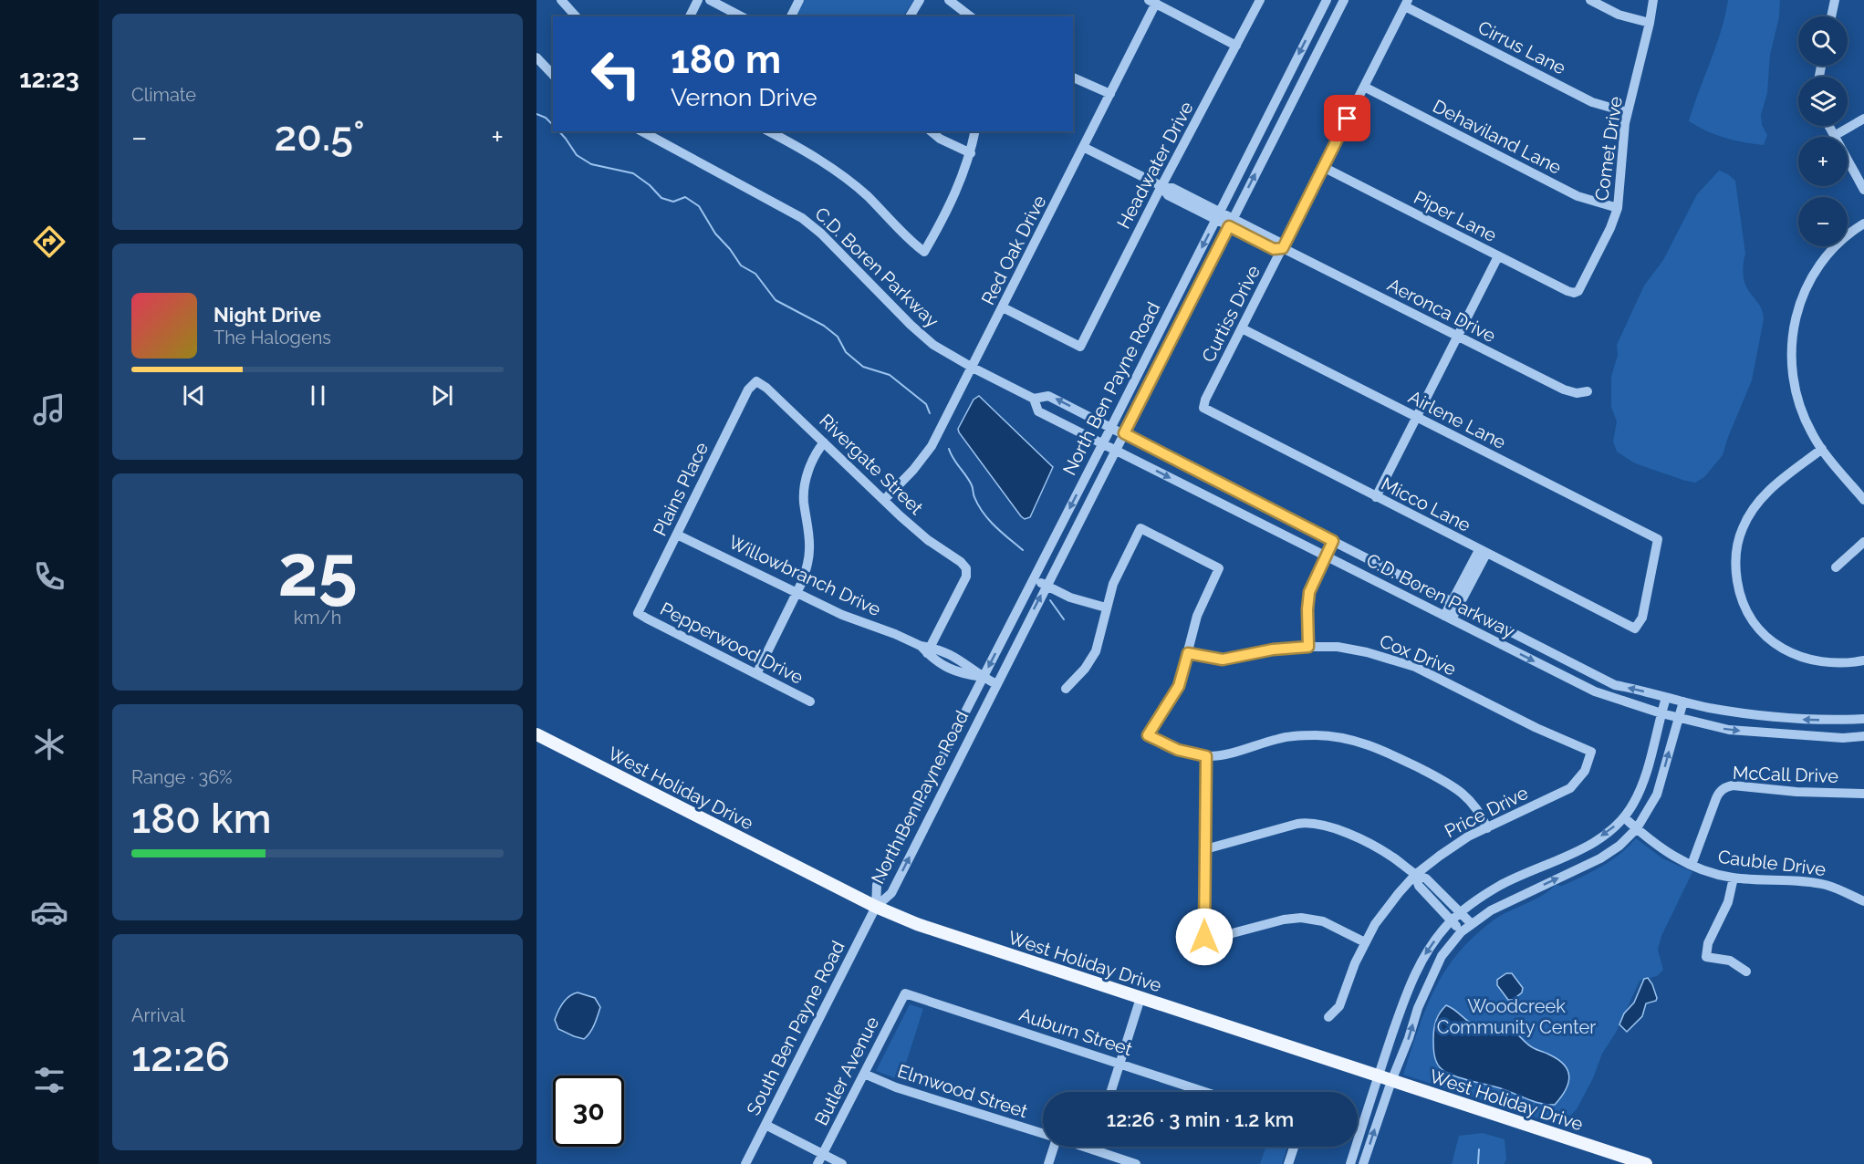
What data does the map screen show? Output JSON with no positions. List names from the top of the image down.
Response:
{
  "streets": {
    "main road": ["West Holiday Drive"],
    "street": [
      "Cirrus Lane",
      "Dehaviland Lane",
      "Comet Drive",
      "Headwater Drive",
      "Piper Lane",
      "Red Oak Drive",
      "C.D. Boren Parkway",
      "Aeronca Drive",
      "Curtiss Drive",
      "North Ben Payne Road",
      "Airlene Lane",
      "Rivergate Street",
      "Plains Place",
      "Micco Lane",
      "Willowbranch Drive",
      "Pepperwood Drive",
      "Cox Drive",
      "McCall Drive",
      "Price Drive",
      "Cauble Drive",
      "South Ben Payne Road",
      "Auburn Street",
      "Butler Avenue",
      "Elmwood Street"
    ]
  },
  "crossings": [
    ["Cirrus Lane", "Comet Drive"],
    ["Cirrus Lane", "Curtiss Drive"],
    ["Dehaviland Lane", "Comet Drive"],
    ["Dehaviland Lane", "Curtiss Drive"],
    ["Comet Drive", "Piper Lane"],
    ["Headwater Drive", "Red Oak Drive"],
    ["Headwater Drive", "Aeronca Drive"],
    ["Piper Lane", "Curtiss Drive"],
    ["Red Oak Drive", "C.D. Boren Parkway"],
    ["Red Oak Drive", "Aeronca Drive"],
    ["Red Oak Drive", "Rivergate Street"],
    ["C.D. Boren Parkway", "North Ben Payne Road"],
    ["Aeronca Drive", "Curtiss Drive"],
    ["Aeronca Drive", "North Ben Payne Road"],
    ["Curtiss Drive", "Airlene Lane"],
    ["Curtiss Drive", "Micco Lane"],
    ["North Ben Payne Road", "Willowbranch Drive"],
    ["North Ben Payne Road", "West Holiday Drive"],
    ["North Ben Payne Road", "South Ben Payne Road"],
    ["Airlene Lane", "Micco Lane"],
    ["Rivergate Street", "Plains Place"],
    ["Rivergate Street", "Willowbranch Drive"],
    ["Plains Place", "Willowbranch Drive"],
    ["Plains Place", "Pepperwood Drive"],
    ["Cox Drive", "Price Drive"],
    ["McCall Drive", "Cauble Drive"],
    ["West Holiday Drive", "South Ben Payne Road"],
    ["Auburn Street", "Butler Avenue"],
    ["Butler Avenue", "Elmwood Street"]
  ],
  "parks": ["Woodcreek Community Center"],
  "page": {
    "tabs": "12:23",
    "tile": [
      "Climate",
      ["25", "km/h"],
      ["Range · 36%", "180 km"],
      ["Arrival", "12:26"]
    ],
    "map_buttons": ["+", "−"],
    "turn": ["180 m", "Vernon Drive"],
    "heat": ["−", "20.5°", "+"],
    "song": ["Night Drive", "The Halogens"],
    "limit": "30",
    "trip": "12:26 · 3 min · 1.2 km"
  }
}
